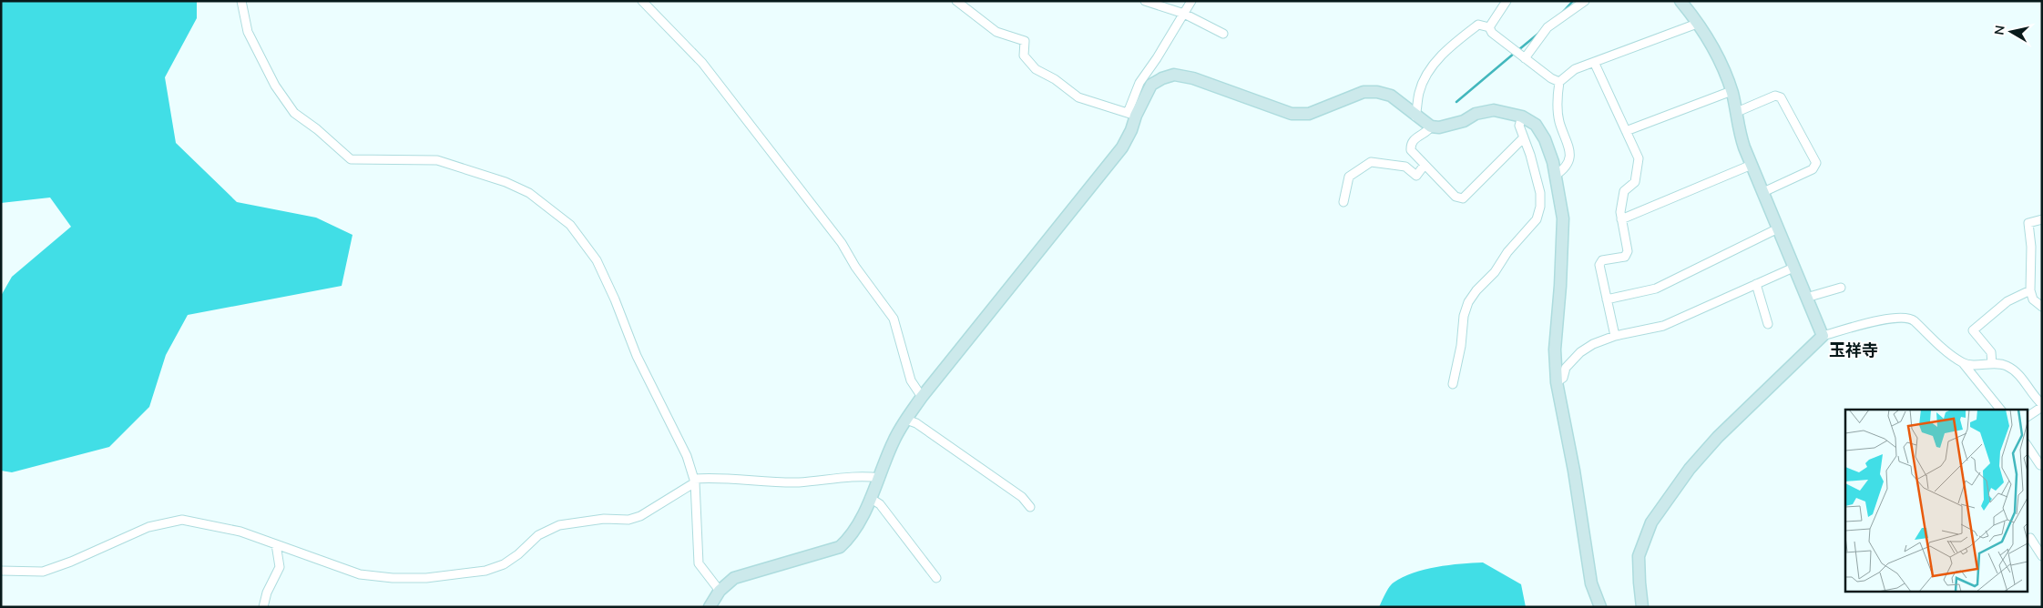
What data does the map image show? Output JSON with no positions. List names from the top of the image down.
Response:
{
  "districts": ["玉祥寺"],
  "north": "left"
}
